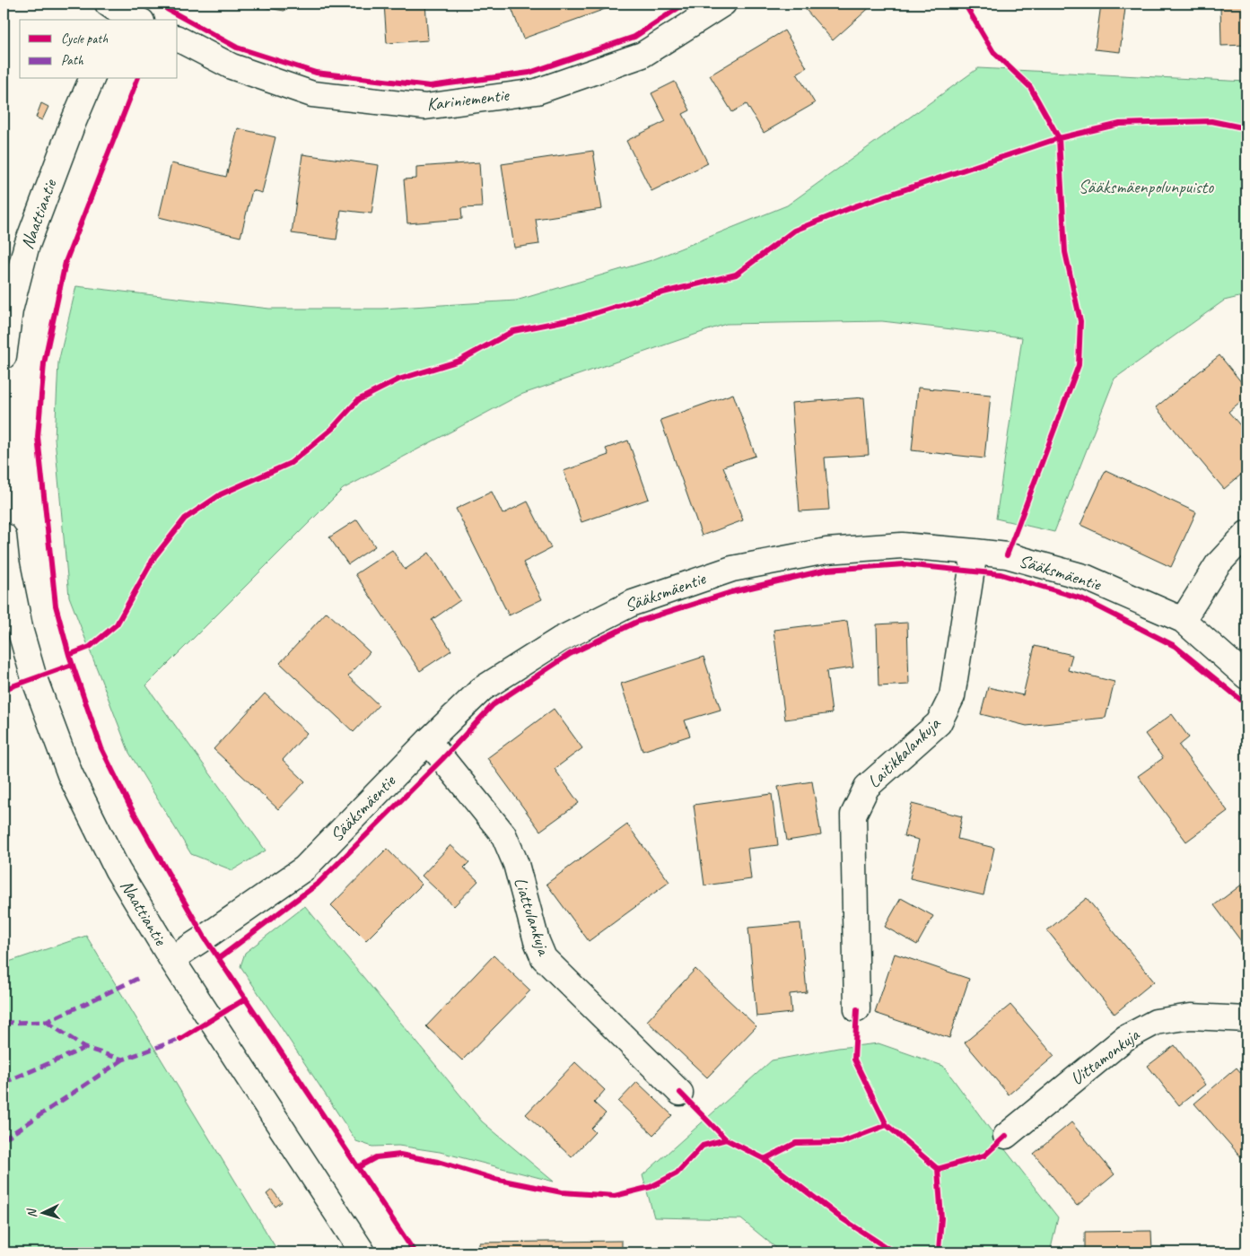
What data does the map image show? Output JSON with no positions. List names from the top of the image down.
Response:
{
  "streets": {
    "street": [
      "Kariniementie",
      "Naattiantie",
      "Sääksmäentie",
      "Laitikkalankuja",
      "Liattulankuja",
      "Uittamonkuja"
    ]
  },
  "crossings": [
    ["Naattiantie", "Sääksmäentie"],
    ["Sääksmäentie", "Laitikkalankuja"],
    ["Sääksmäentie", "Liattulankuja"]
  ],
  "parks": ["Sääksmäenpolunpuisto"],
  "legend": ["Cycle path", "Path"],
  "north": "left"
}
